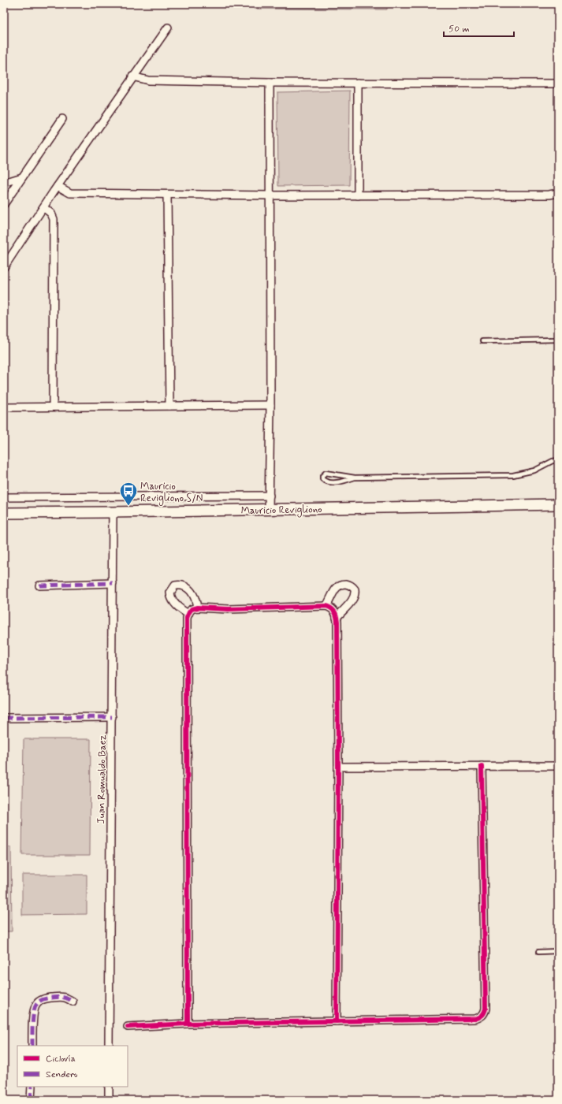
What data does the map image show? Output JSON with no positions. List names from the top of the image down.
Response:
{
  "streets": {
    "main road": ["Mauricio Revigliono"],
    "street": ["Juan Romualdo Baez"]
  },
  "crossings": [
    ["Mauricio Revigliono", "Juan Romualdo Baez"]
  ],
  "places": {
    "bus stop": ["Mauricio Revigliono S/N"]
  },
  "legend": ["Ciclovía", "Sendero"],
  "scale_bar": "50 m"
}
